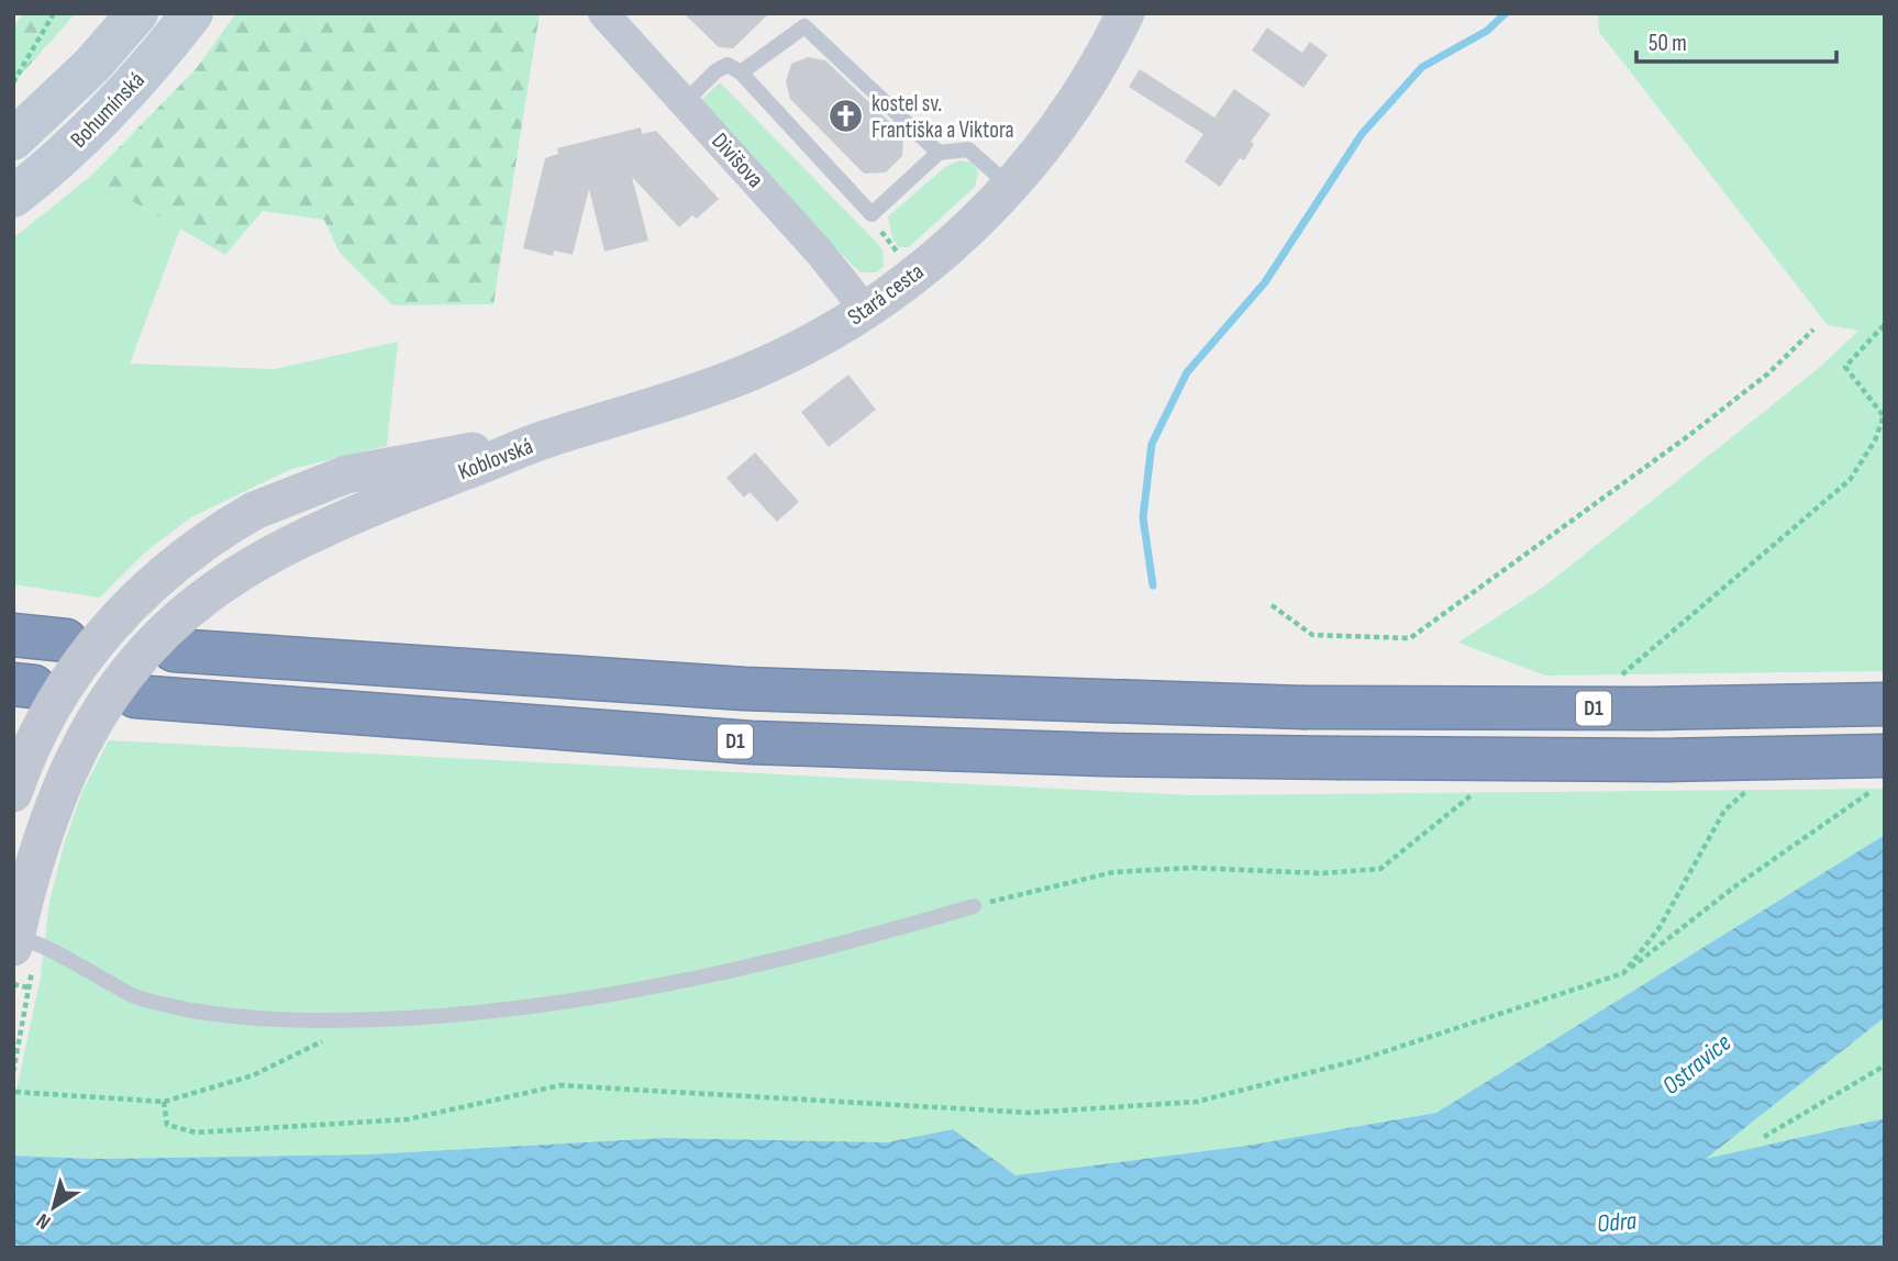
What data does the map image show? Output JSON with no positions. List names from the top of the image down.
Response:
{
  "streets": {
    "highway": ["D1"],
    "main road": ["Bohumínská"],
    "street": ["Divišova", "Stará cesta", "Koblovská"]
  },
  "crossings": [
    ["Divišova", "Stará cesta"],
    ["Stará cesta", "Koblovská"]
  ],
  "water": ["Ostravice", "Odra"],
  "places": {
    "church": ["kostel sv. Františka a Viktora"]
  },
  "scale_bar": "50 m",
  "north": "bottom left"
}
